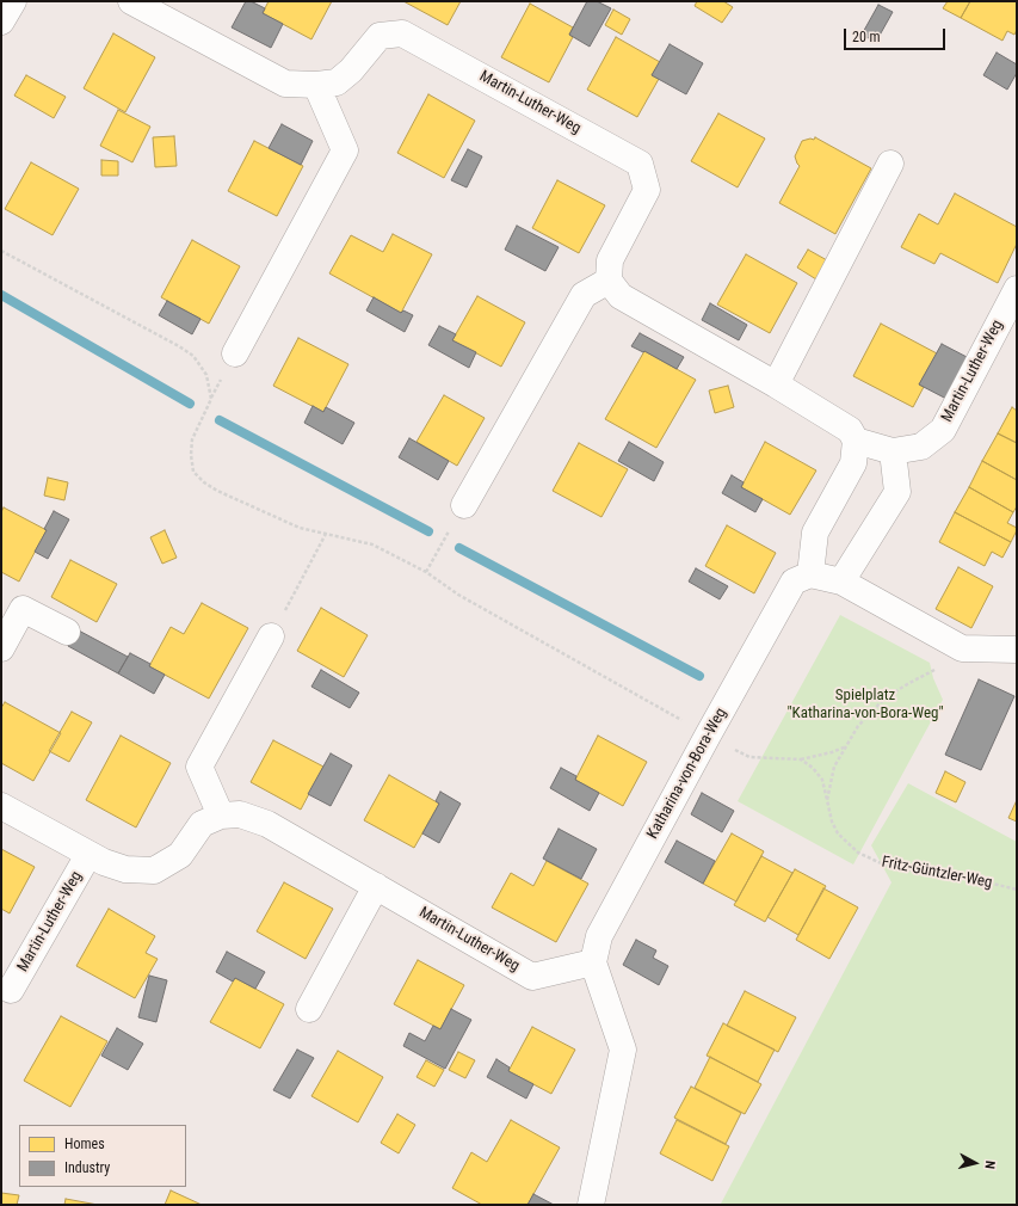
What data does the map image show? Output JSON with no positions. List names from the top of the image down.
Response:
{
  "streets": {
    "street": ["Martin-Luther-Weg", "Katharina-von-Bora-Weg"],
    "path": ["Fritz-Güntzler-Weg"]
  },
  "crossings": [
    ["Martin-Luther-Weg", "Katharina-von-Bora-Weg"]
  ],
  "parks": ["Spielplatz \"Katharina-von-Bora-Weg\""],
  "legend": ["Homes", "Industry"],
  "scale_bar": "20 m",
  "north": "right"
}
